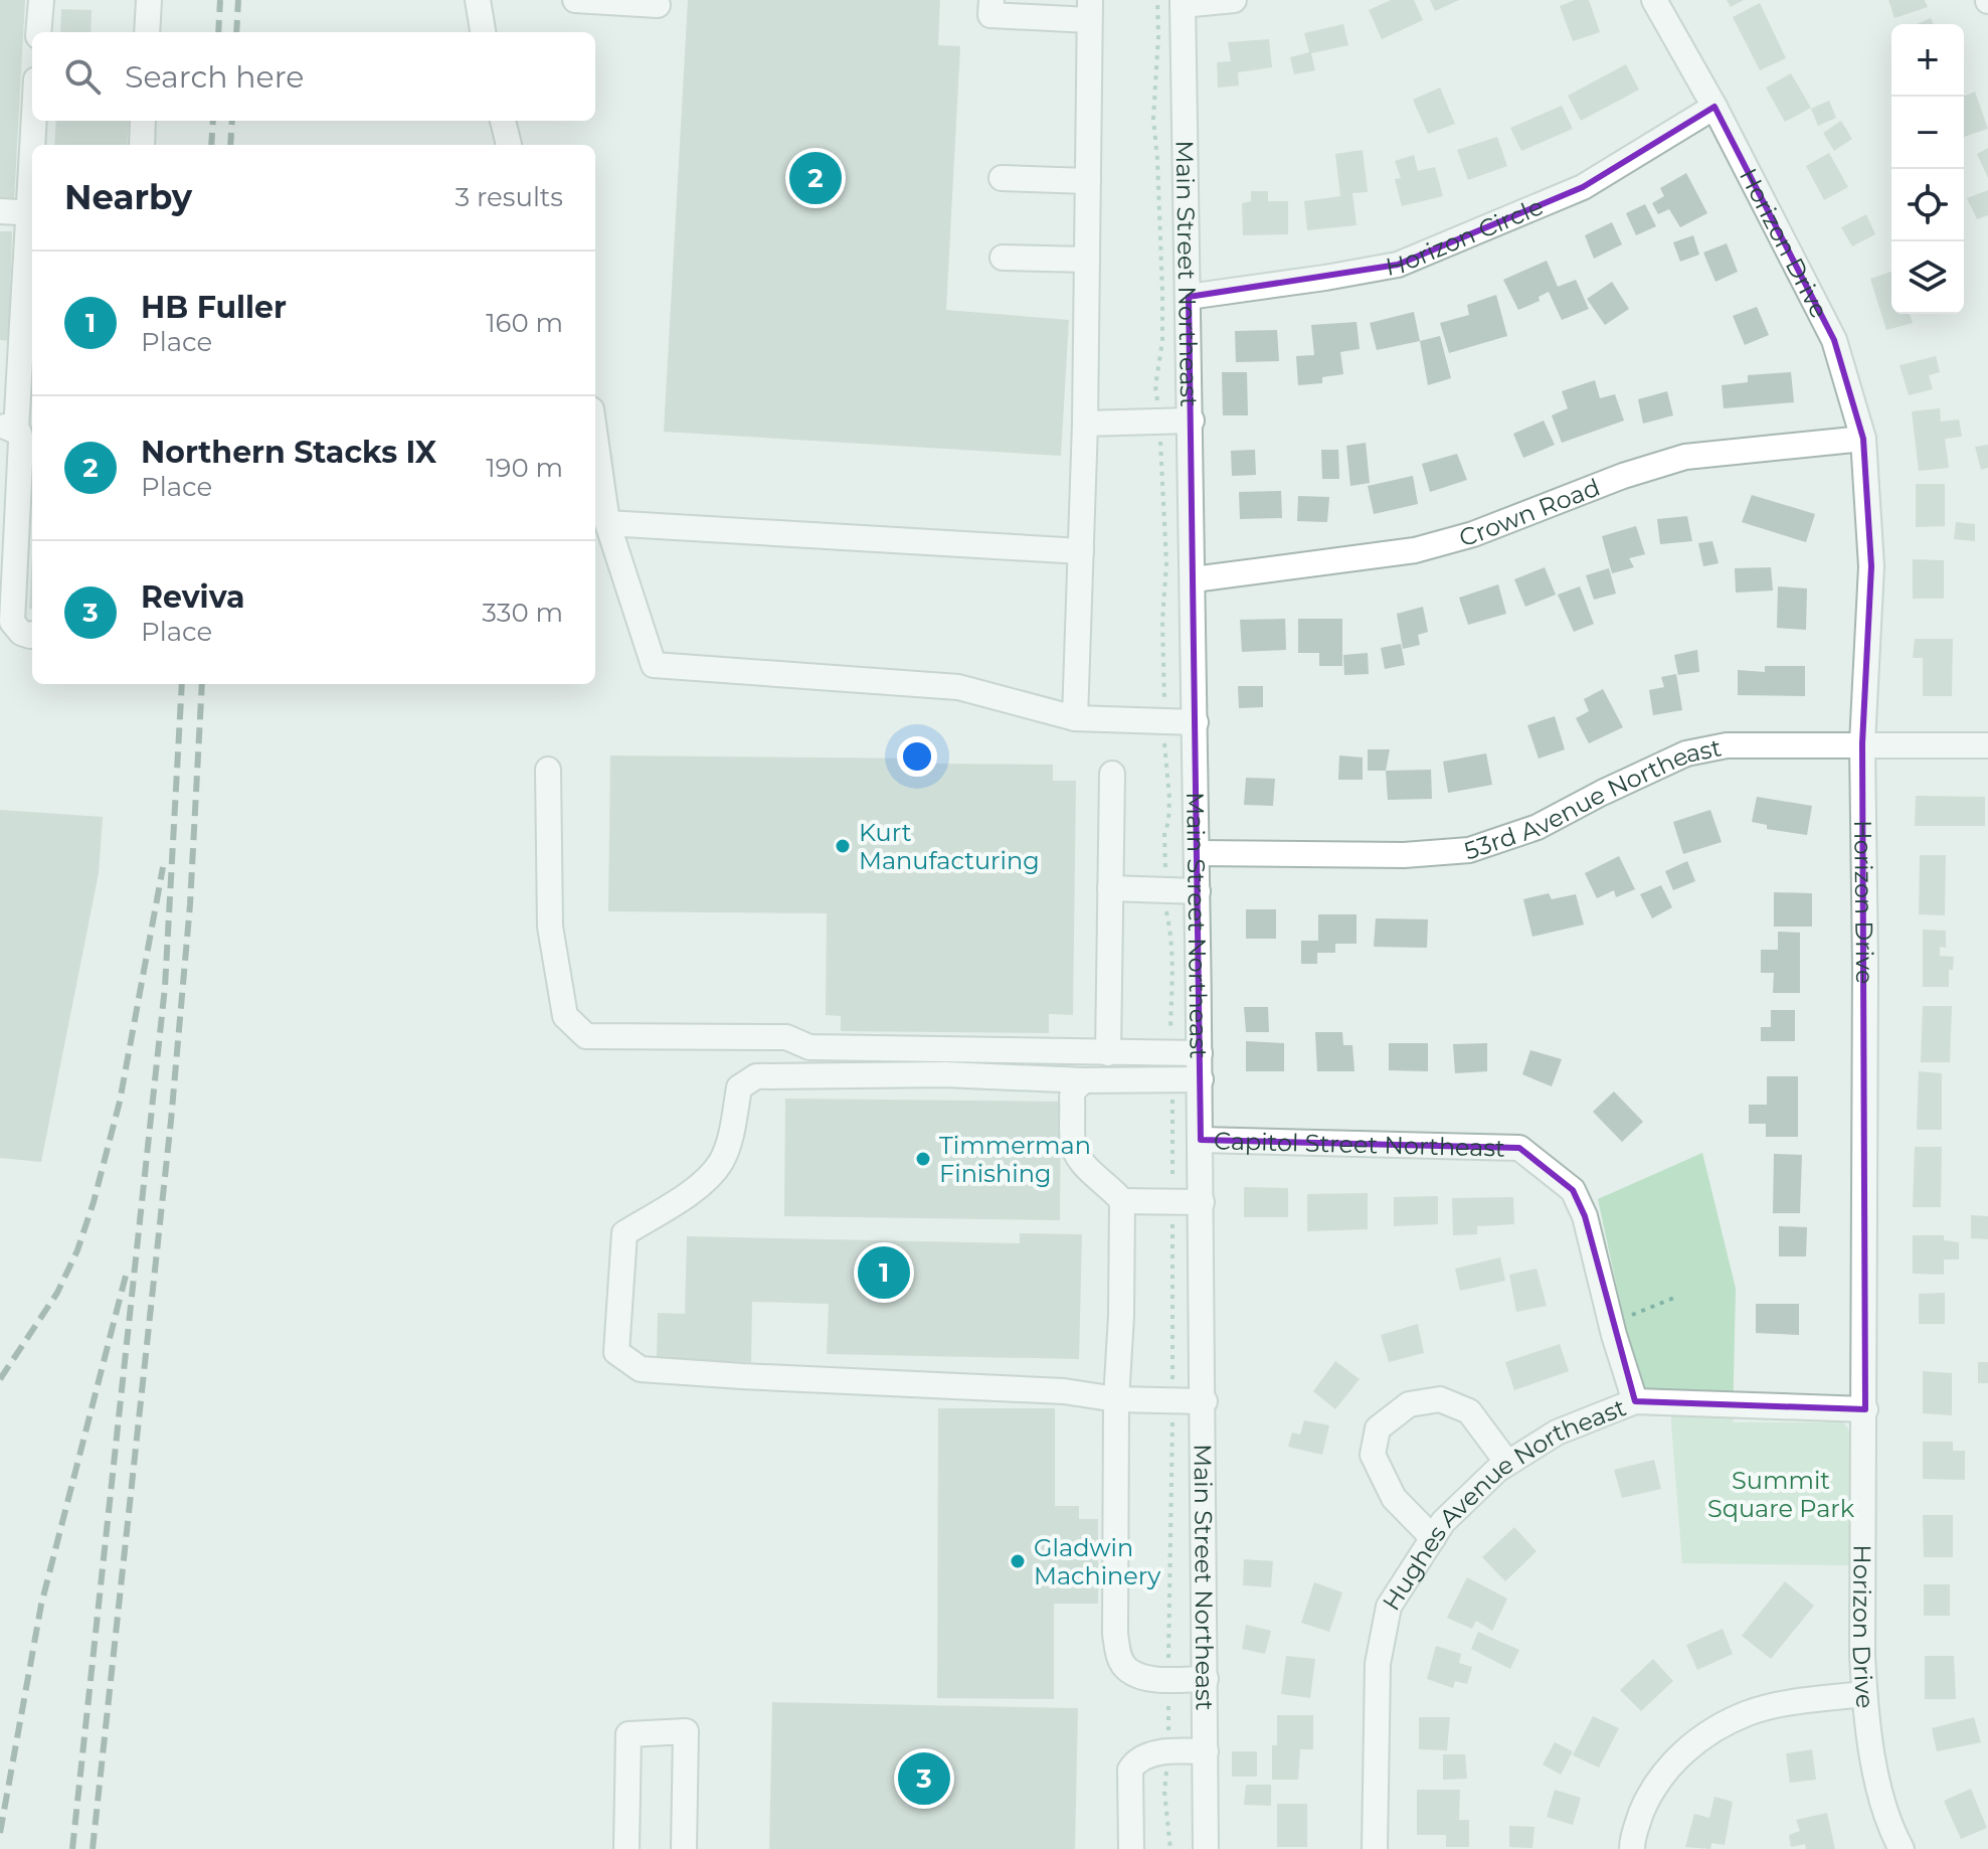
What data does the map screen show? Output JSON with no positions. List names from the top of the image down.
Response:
{
  "streets": {
    "street": [
      "Horizon Circle",
      "Horizon Drive",
      "Main Street Northeast",
      "Crown Road",
      "53rd Avenue Northeast",
      "Capitol Street Northeast",
      "Hughes Avenue Northeast"
    ]
  },
  "crossings": [
    ["Horizon Circle", "Horizon Drive"],
    ["Horizon Circle", "Main Street Northeast"],
    ["Horizon Drive", "Crown Road"],
    ["Horizon Drive", "53rd Avenue Northeast"],
    ["Horizon Drive", "Hughes Avenue Northeast"],
    ["Main Street Northeast", "Crown Road"],
    ["Main Street Northeast", "53rd Avenue Northeast"],
    ["Main Street Northeast", "Capitol Street Northeast"],
    ["Capitol Street Northeast", "Hughes Avenue Northeast"]
  ],
  "parks": ["Summit Square Park"],
  "places": ["Kurt Manufacturing", "Timmerman Finishing", "Gladwin Machinery"],
  "page": {
    "map_buttons": ["+", "−"],
    "search": "Search here",
    "heading": ["Nearby", "3 results"],
    "pins": ["2", "1", "3"],
    "list": [
      {
        "mark": "1",
        "name": "HB Fuller",
        "note": "Place",
        "value": "160 m"
      },
      {
        "mark": "2",
        "name": "Northern Stacks IX",
        "note": "Place",
        "value": "190 m"
      },
      {
        "mark": "3",
        "name": "Reviva",
        "note": "Place",
        "value": "330 m"
      }
    ]
  }
}
